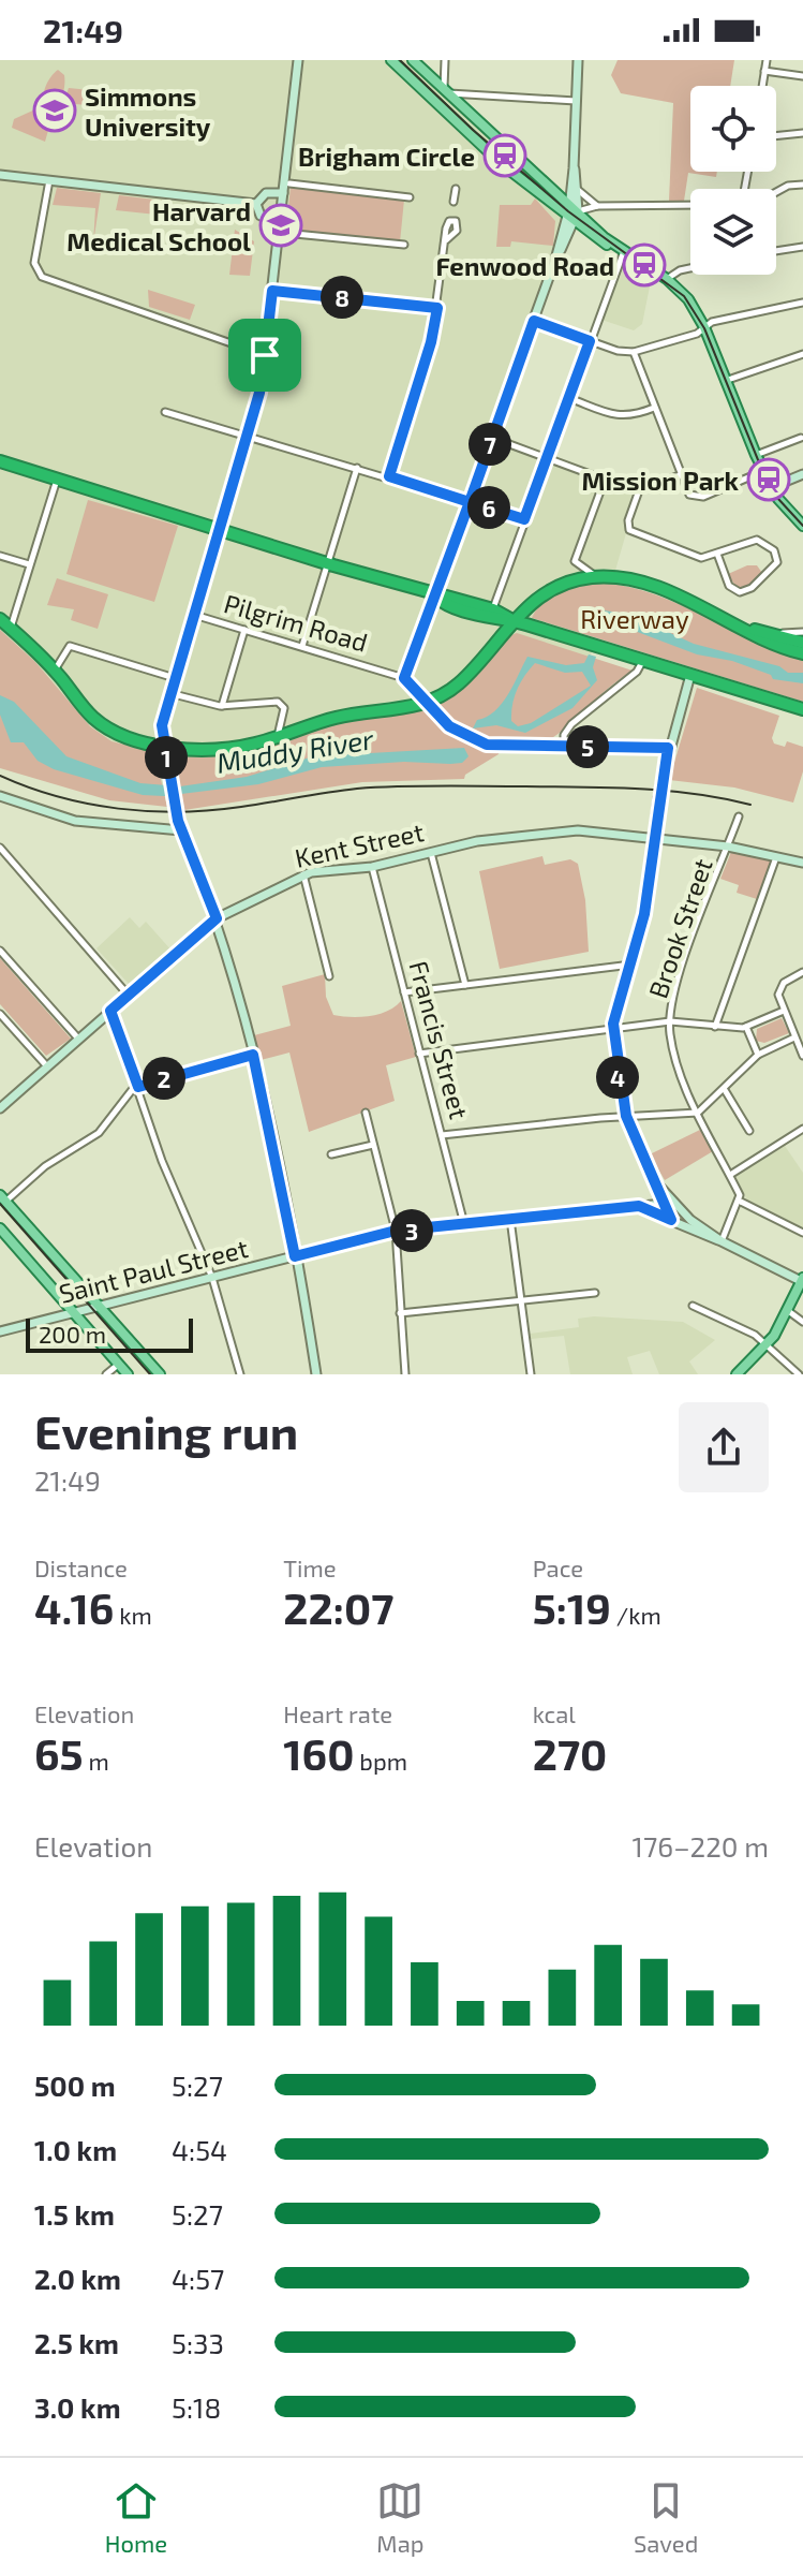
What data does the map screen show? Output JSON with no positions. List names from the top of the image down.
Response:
{
  "streets": {
    "main road": ["Kent Street", "Saint Paul Street"],
    "street": ["Pilgrim Road", "Brook Street", "Francis Street"]
  },
  "crossings": [
    ["Kent Street", "Brook Street"],
    ["Kent Street", "Francis Street"],
    ["Francis Street", "Saint Paul Street"]
  ],
  "water": ["Muddy River"],
  "parks": ["Riverway"],
  "places": {
    "school or university": ["Simmons University", "Harvard Medical School"],
    "station": ["Brigham Circle", "Fenwood Road", "Mission Park"]
  },
  "scale_bar": "200 m",
  "page": {
    "status": "21:49",
    "pins": [
      "8",
      "7",
      "6",
      "5",
      "1",
      "4",
      "2",
      "3"
    ],
    "scale": "200 m",
    "heading": ["Evening run", "21:49"],
    "stats": [
      ["Distance", "4.16 km"],
      ["Time", "22:07"],
      ["Pace", "5:19 /km"],
      ["Elevation", "65 m"],
      ["Heart rate", "160 bpm"],
      ["kcal", "270"]
    ],
    "chart": ["Elevation", "176–220 m"],
    "list": [
      {
        "name": "500 m",
        "note": "5:27"
      },
      {
        "name": "1.0 km",
        "note": "4:54"
      },
      {
        "name": "1.5 km",
        "note": "5:27"
      },
      {
        "name": "2.0 km",
        "note": "4:57"
      },
      {
        "name": "2.5 km",
        "note": "5:33"
      },
      {
        "name": "3.0 km",
        "note": "5:18"
      }
    ],
    "tabs": ["Home", "Map", "Saved"]
  }
}
